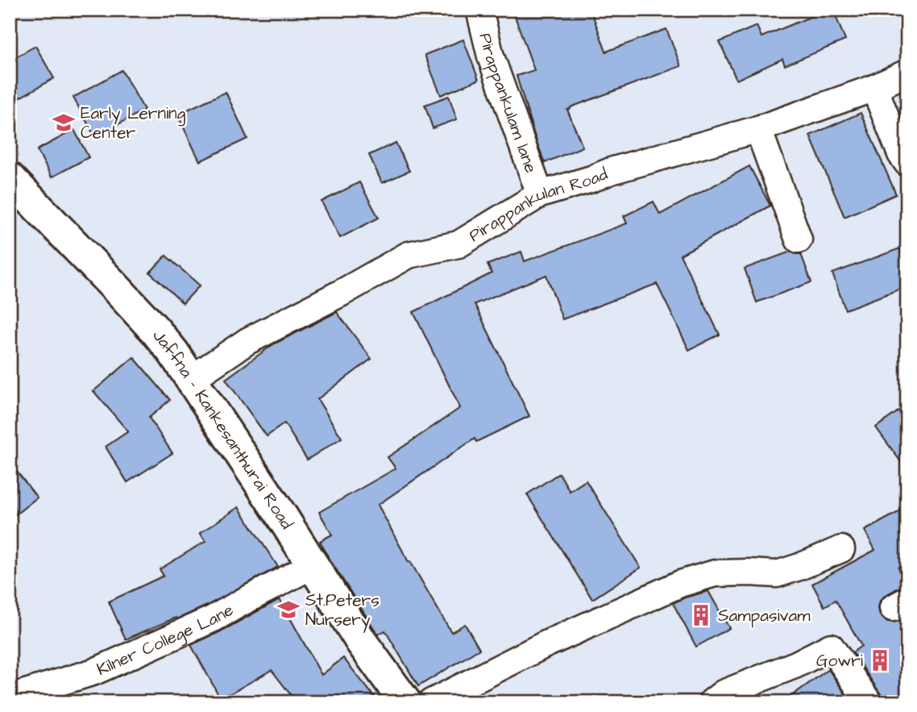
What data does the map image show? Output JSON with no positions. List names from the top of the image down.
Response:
{
  "streets": {
    "main road": ["Jaffna - Kankesanthurai Road"],
    "street": ["Pirappankulam lane", "Pirappankulan Road", "Kilner College Lane"]
  },
  "crossings": [
    ["Pirappankulam lane", "Pirappankulan Road"],
    ["Pirappankulan Road", "Jaffna - Kankesanthurai Road"],
    ["Jaffna - Kankesanthurai Road", "Kilner College Lane"]
  ],
  "places": {
    "school or university": ["Early Lerning Center", "St.Peters Nursery"],
    "building": ["Sampasivam", "Gowri"]
  }
}
